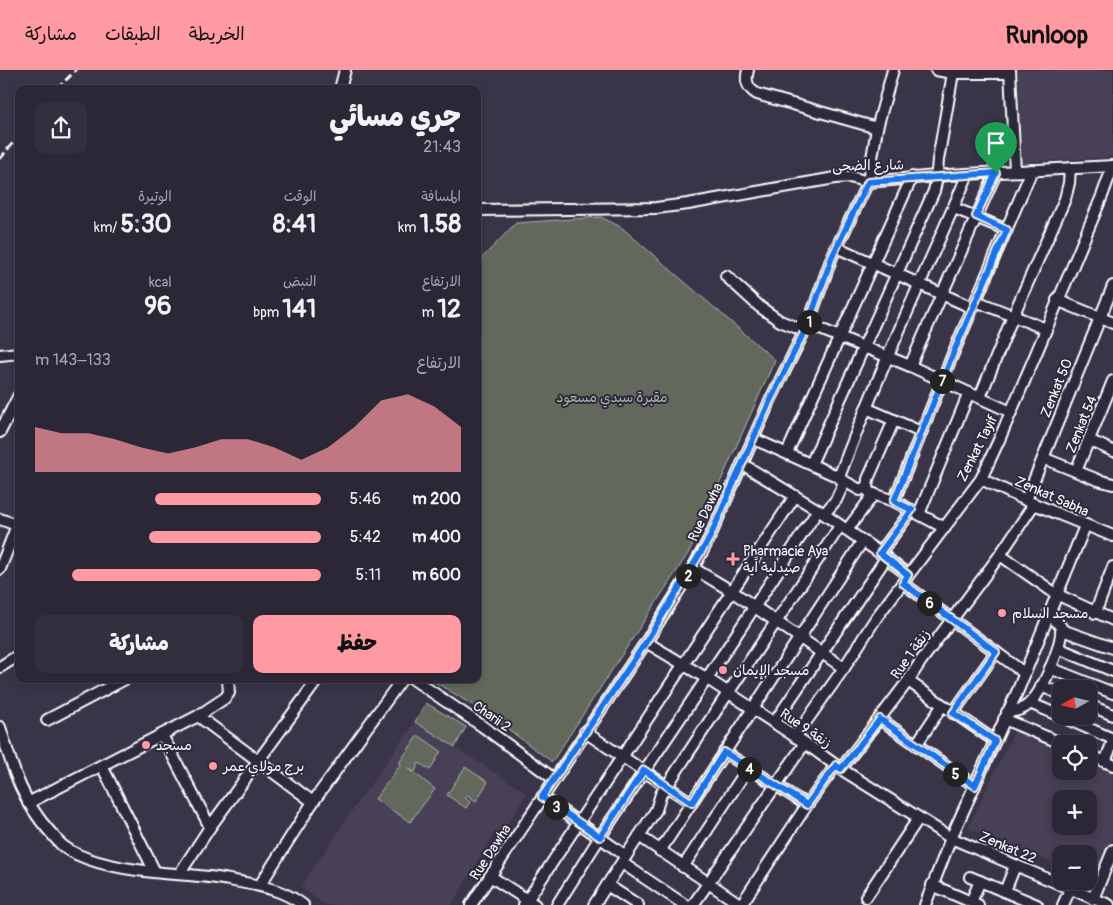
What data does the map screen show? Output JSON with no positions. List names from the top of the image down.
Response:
{
  "streets": {
    "street": [
      "شارع الضحى",
      "Zenkat 50",
      "Zenkat 54",
      "Zenkat Tayif",
      "Zenkat Sabha",
      "Rue Dawha",
      "Rue 1 زنقة",
      "Charii 2",
      "Rue 9 زنقة",
      "Zenkat 22"
    ]
  },
  "crossings": [
    ["شارع الضحى", "Zenkat Tayif"],
    ["شارع الضحى", "Rue Dawha"],
    ["Zenkat 50", "Zenkat 54"],
    ["Zenkat 50", "Zenkat Sabha"],
    ["Zenkat 50", "Rue 1 زنقة"],
    ["Zenkat Tayif", "Zenkat Sabha"],
    ["Zenkat Tayif", "Rue 9 زنقة"],
    ["Zenkat Sabha", "Rue 1 زنقة"],
    ["Rue Dawha", "Charii 2"],
    ["Rue Dawha", "Rue 9 زنقة"],
    ["Rue 1 زنقة", "Rue 9 زنقة"],
    ["Rue 9 زنقة", "Zenkat 22"]
  ],
  "parks": ["مقبرة سيدي مسعود"],
  "places": {
    "health": ["Pharmacie Aya صيدلية اًية"],
    "other": [
      "مسجد السلام",
      "مسجد الإيمان",
      "مسجد",
      "برج مولاي عمر"
    ]
  },
  "north": "left",
  "page": {
    "header": "Runloop",
    "nav": ["الخريطة", "الطبقات", "مشاركة"],
    "heading": ["جري مسائي", "21:43"],
    "stats": [
      ["المسافة", "1.58 km"],
      ["الوقت", "8:41"],
      ["الوتيرة", "5:30 /km"],
      ["الارتفاع", "12 m"],
      ["النبض", "141 bpm"],
      ["kcal", "96"]
    ],
    "pins": [
      "1",
      "7",
      "2",
      "6",
      "4",
      "5",
      "3"
    ],
    "chart": ["الارتفاع", "133–143 m"],
    "list": [
      {
        "name": "200 m",
        "note": "5:46"
      },
      {
        "name": "400 m",
        "note": "5:42"
      },
      {
        "name": "600 m",
        "note": "5:11"
      }
    ],
    "buttons": ["حفظ", "مشاركة"],
    "map_buttons": ["+", "−"]
  }
}
